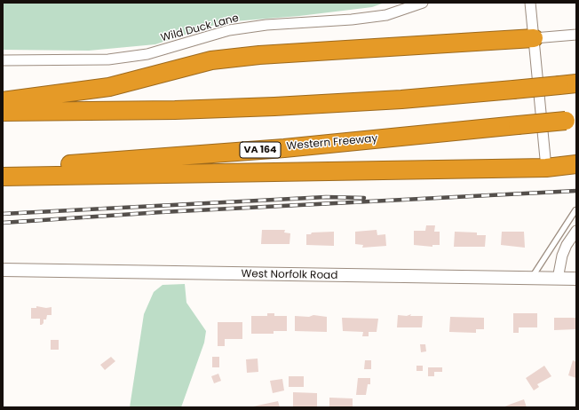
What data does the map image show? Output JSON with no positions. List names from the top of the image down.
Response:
{
  "streets": {
    "highway": ["Western Freeway", "VA 164"],
    "street": ["Wild Duck Lane", "West Norfolk Road"]
  }
}
